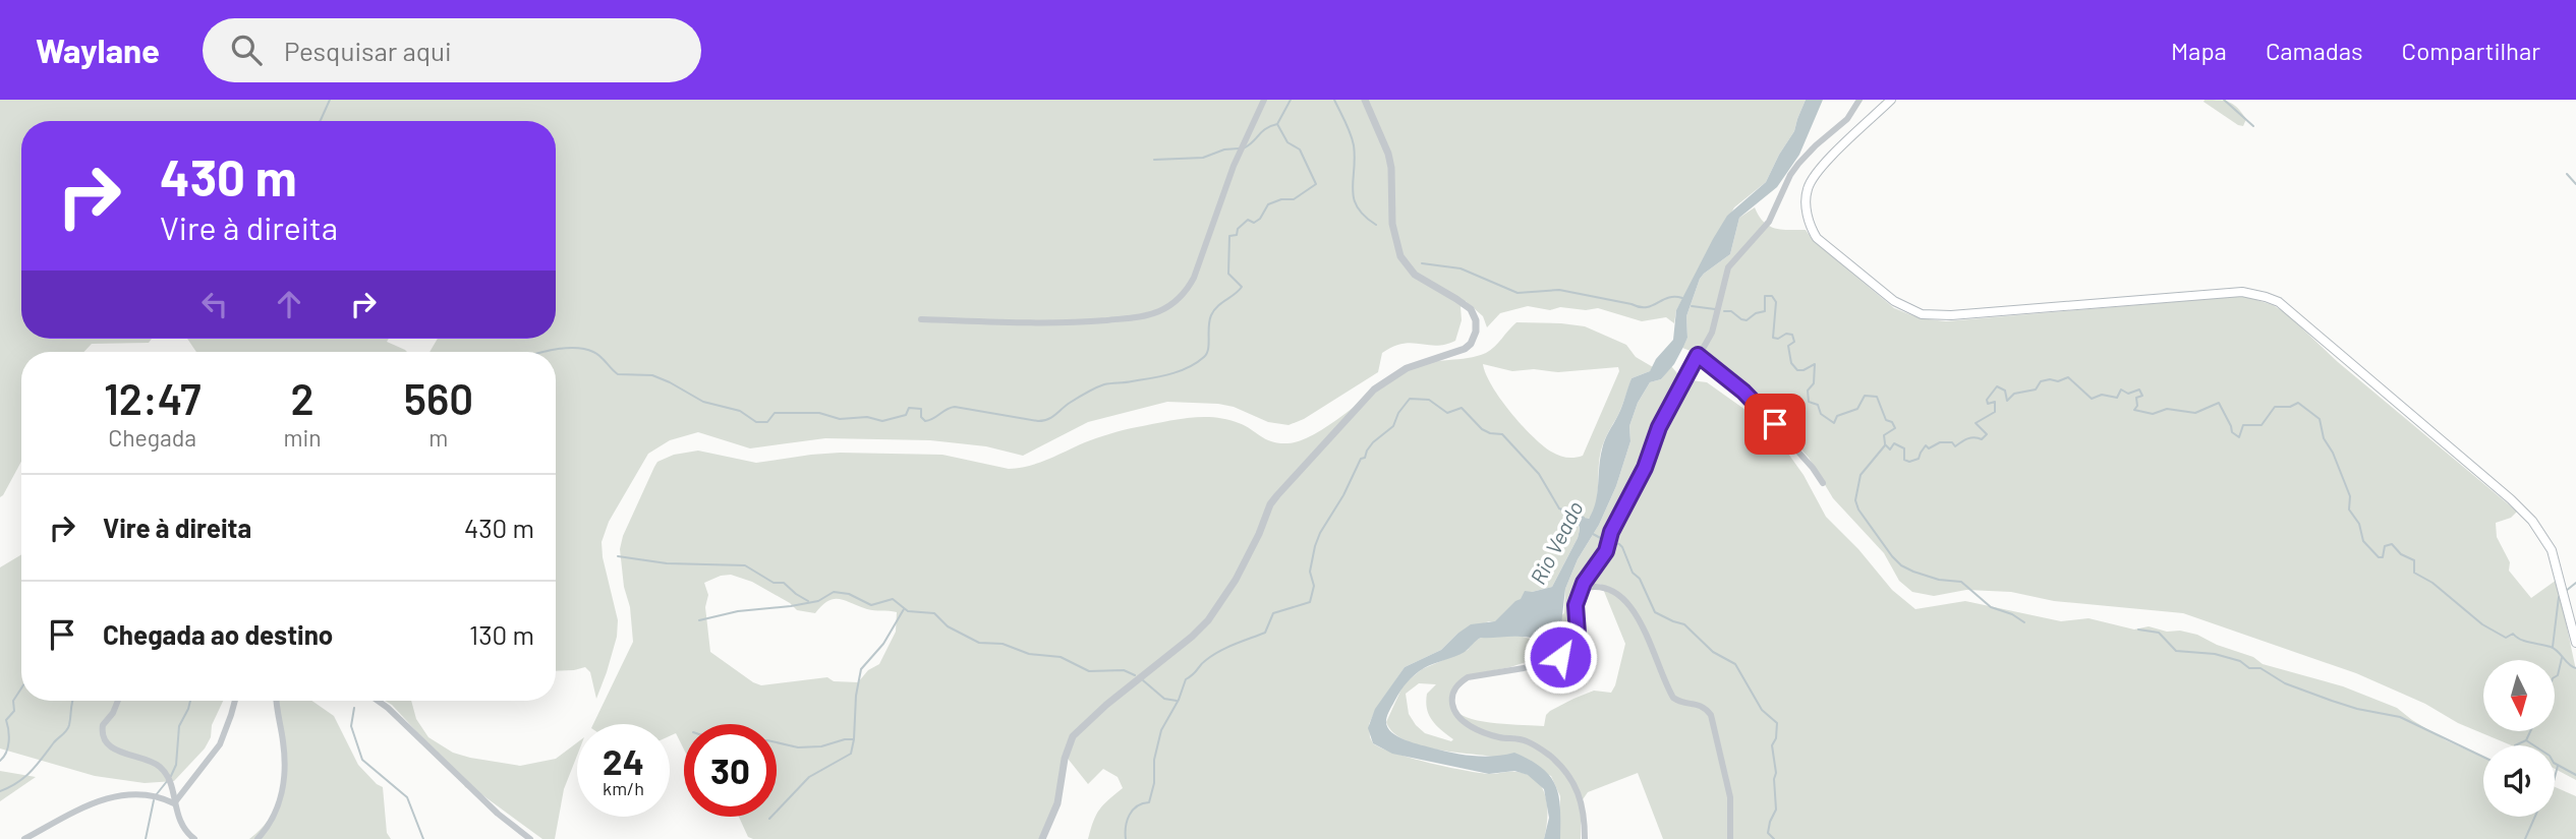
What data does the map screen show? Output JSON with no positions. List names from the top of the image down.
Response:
{
  "water": ["Rio Veado"],
  "north": "bottom",
  "page": {
    "header": "Waylane",
    "search": "Pesquisar aqui",
    "nav": ["Mapa", "Camadas", "Compartilhar"],
    "turn": ["430 m", "Vire à direita"],
    "eta": [
      "12:47",
      "Chegada",
      "2",
      "min",
      "560",
      "m"
    ],
    "list": [
      {
        "name": "Vire à direita",
        "value": "430 m"
      },
      {
        "name": "Chegada ao destino",
        "value": "130 m"
      }
    ],
    "speed": "24 km/h",
    "limit": "30"
  }
}
